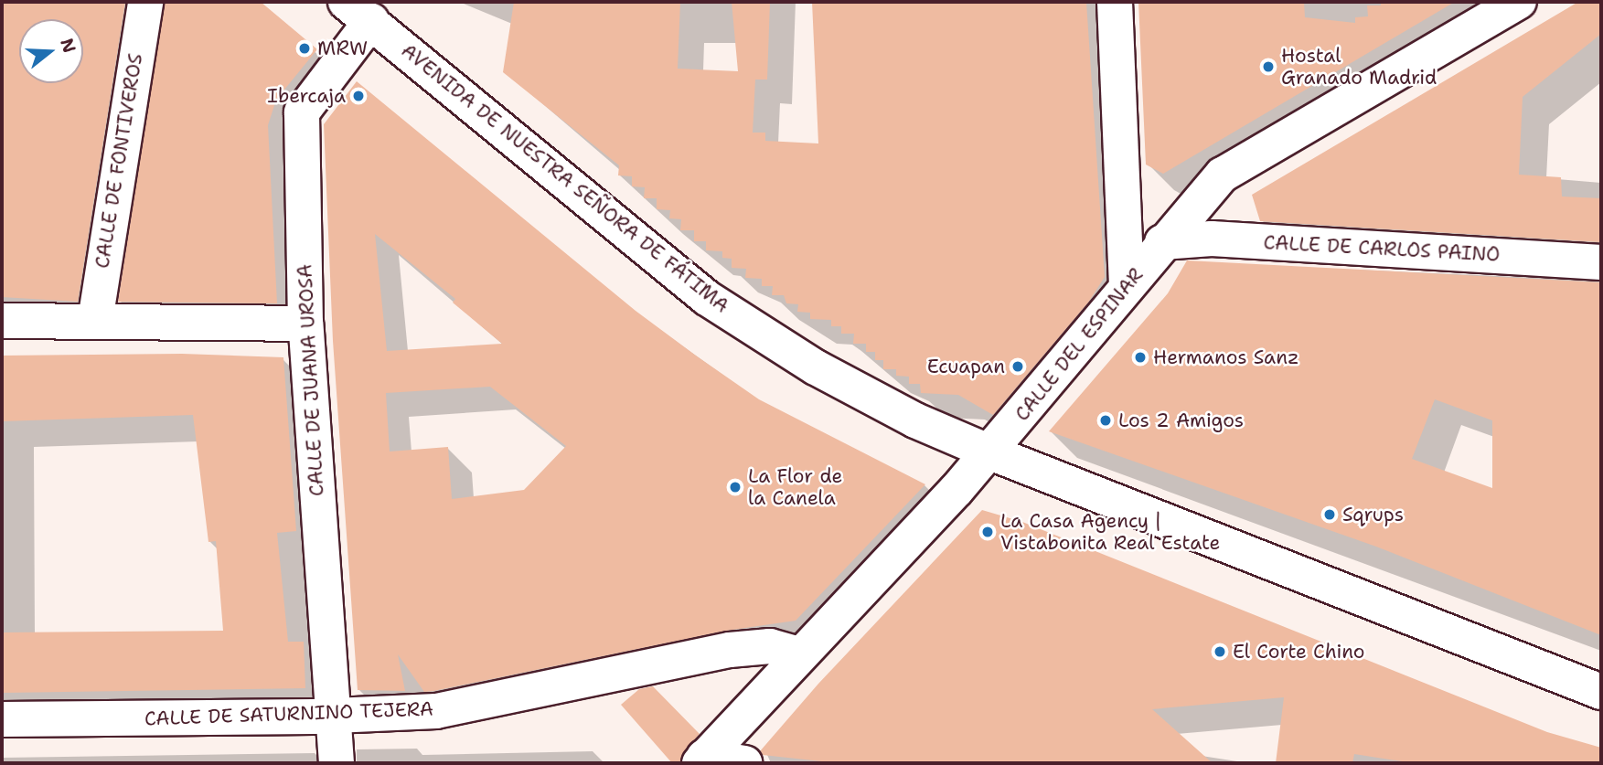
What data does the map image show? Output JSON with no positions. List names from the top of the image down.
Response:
{
  "streets": {
    "street": [
      "CALLE DE FONTIVEROS",
      "AVENIDA DE NUESTRA SEÑORA DE FÁTIMA",
      "CALLE DE CARLOS PAINO",
      "CALLE DEL ESPINAR",
      "CALLE DE JUANA UROSA",
      "CALLE DE SATURNINO TEJERA"
    ]
  },
  "crossings": [
    ["AVENIDA DE NUESTRA SEÑORA DE FÁTIMA", "CALLE DEL ESPINAR"],
    ["AVENIDA DE NUESTRA SEÑORA DE FÁTIMA", "CALLE DE JUANA UROSA"],
    ["CALLE DE CARLOS PAINO", "CALLE DEL ESPINAR"],
    ["CALLE DEL ESPINAR", "CALLE DE SATURNINO TEJERA"],
    ["CALLE DE JUANA UROSA", "CALLE DE SATURNINO TEJERA"]
  ],
  "places": [
    "MRW",
    "Hostal Granado Madrid",
    "Ibercaja",
    "Hermanos Sanz",
    "Ecuapan",
    "Los 2 Amigos",
    "La Flor de la Canela",
    "Sqrups",
    "La Casa Agency | Vistabonita Real Estate",
    "El Corte Chino"
  ],
  "north": "right"
}
